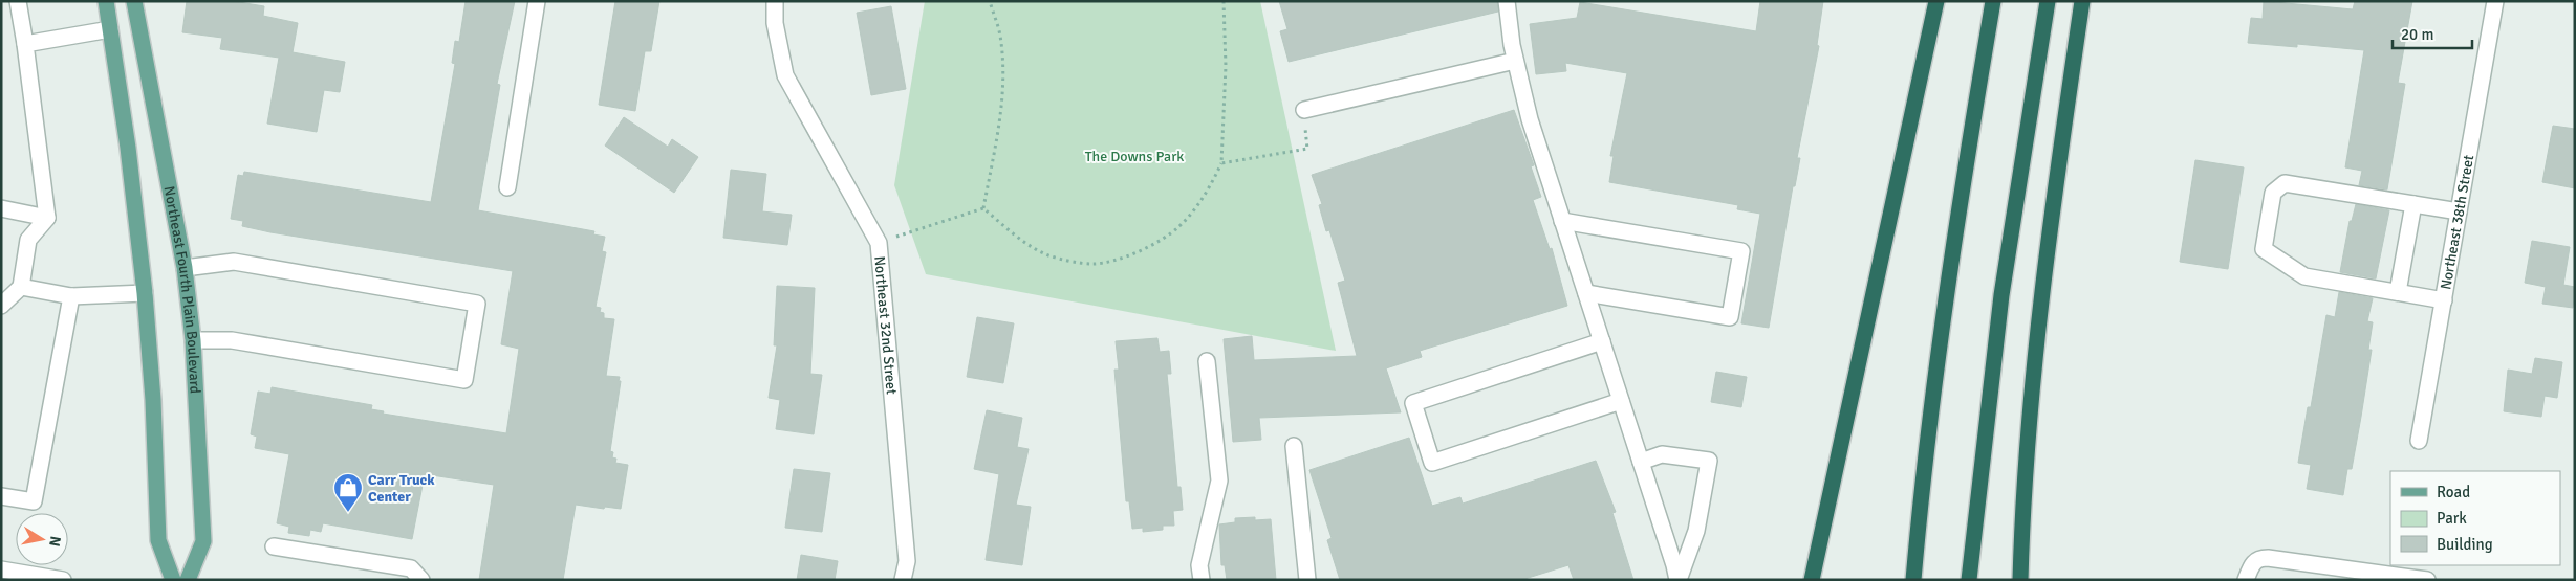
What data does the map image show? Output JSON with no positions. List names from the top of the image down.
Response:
{
  "streets": {
    "main road": ["Northeast Fourth Plain Boulevard"],
    "street": ["Northeast 38th Street", "Northeast 32nd Street"]
  },
  "parks": ["The Downs Park"],
  "places": {
    "shop": ["Carr Truck Center"]
  },
  "legend": ["Road", "Park", "Building"],
  "scale_bar": "20 m",
  "north": "right"
}
